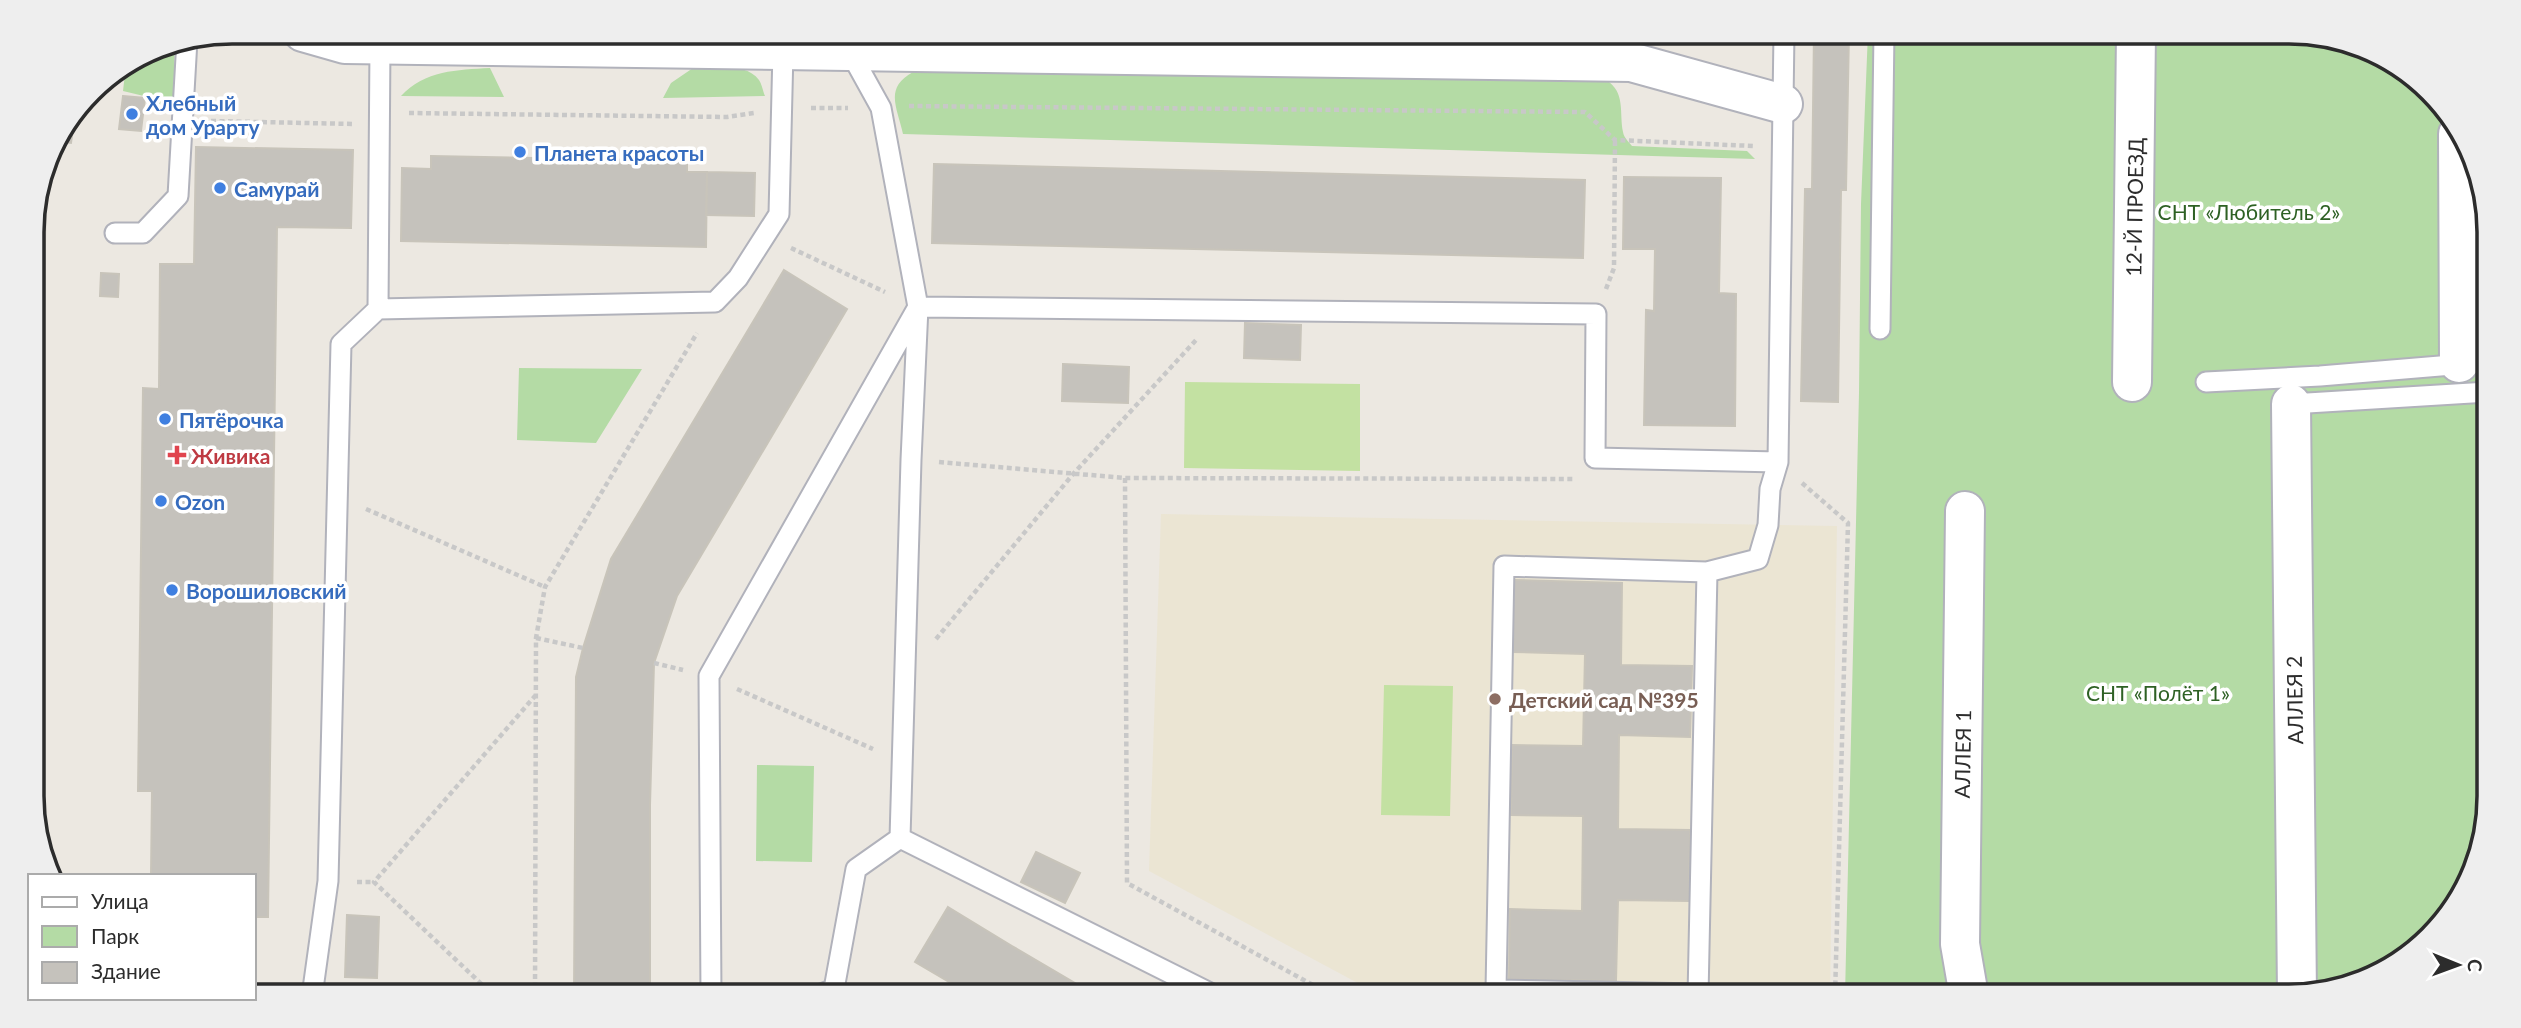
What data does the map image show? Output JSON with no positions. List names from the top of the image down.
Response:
{
  "streets": {
    "street": ["12-Й ПРОЕЗД", "АЛЛЕЯ 2", "АЛЛЕЯ 1"]
  },
  "parks": ["СНТ «Любитель 2»", "СНТ «Полёт 1»"],
  "places": {
    "other": [
      "Хлебный дом Урарту",
      "Планета красоты",
      "Самурай",
      "Пятёрочка",
      "Ozon",
      "Ворошиловский",
      "Детский сад №395"
    ],
    "health": ["Живика"]
  },
  "legend": ["Улица", "Парк", "Здание"],
  "north": "right"
}
